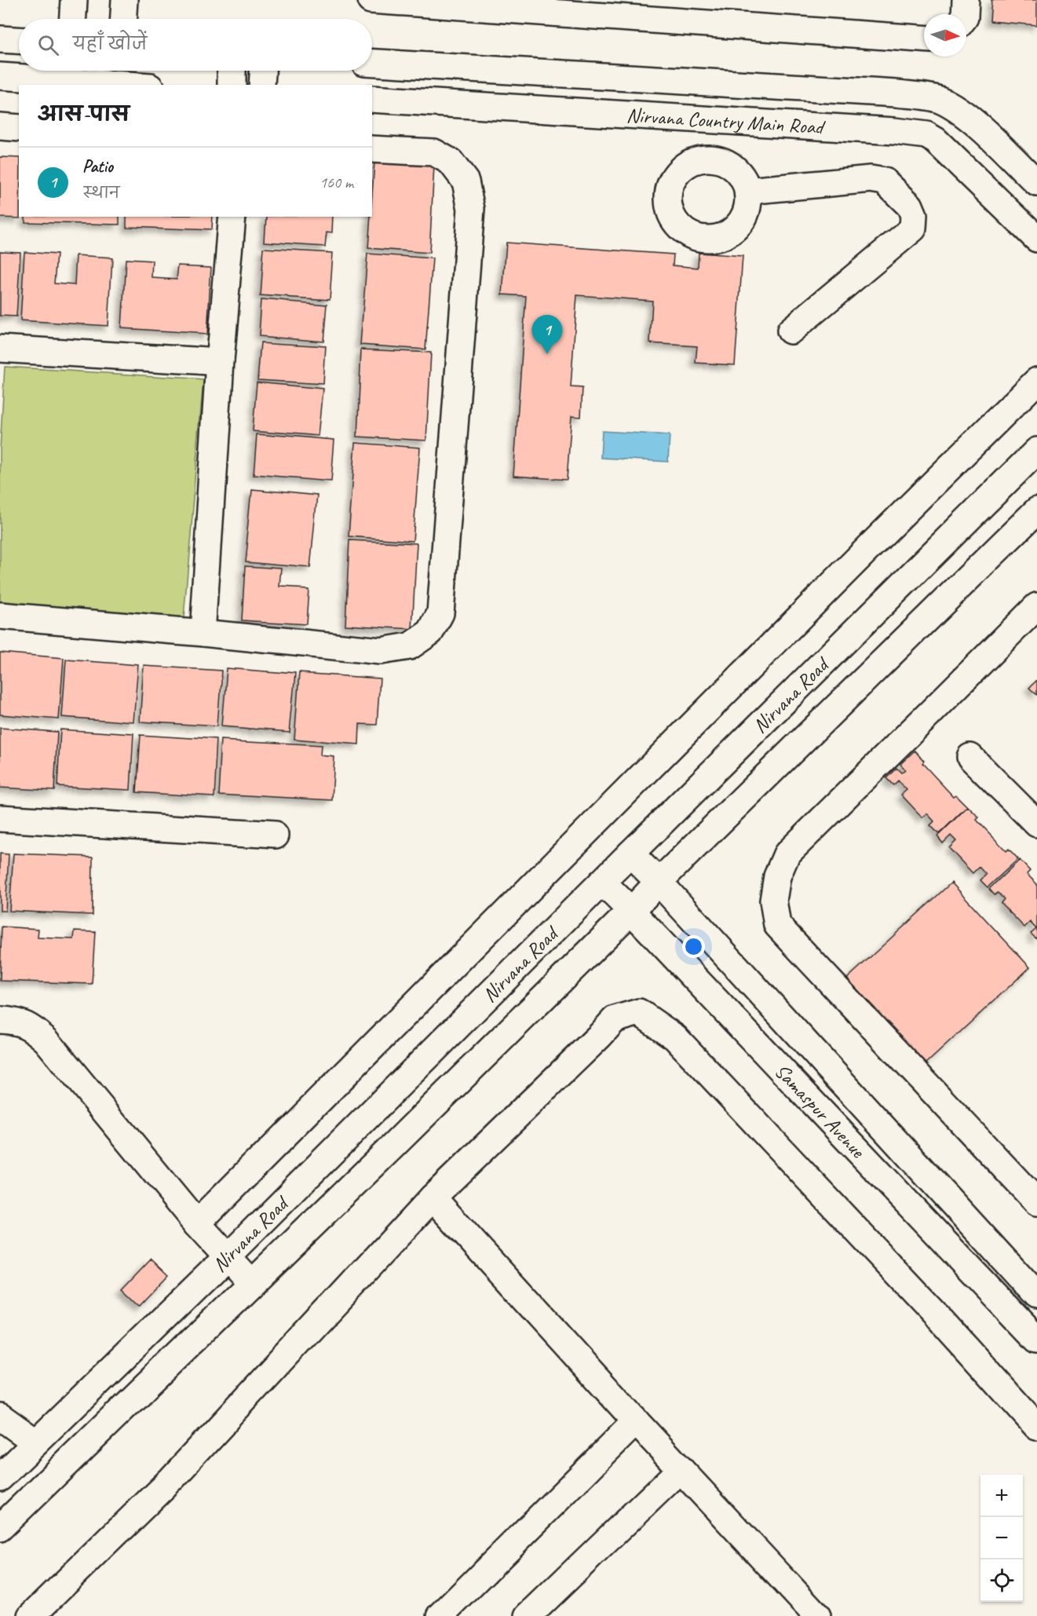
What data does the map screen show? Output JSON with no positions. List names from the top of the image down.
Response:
{
  "streets": {
    "street": ["Nirvana Country Main Road", "Nirvana Road", "Samaspur Avenue"]
  },
  "crossings": [
    ["Nirvana Road", "Samaspur Avenue"]
  ],
  "north": "right",
  "page": {
    "search": "यहाँ खोजें",
    "heading": "आस-पास",
    "list": [
      {
        "mark": "1",
        "name": "Patio",
        "note": "स्थान",
        "value": "160 m"
      }
    ],
    "pins": "1",
    "map_buttons": ["+", "−"]
  }
}
